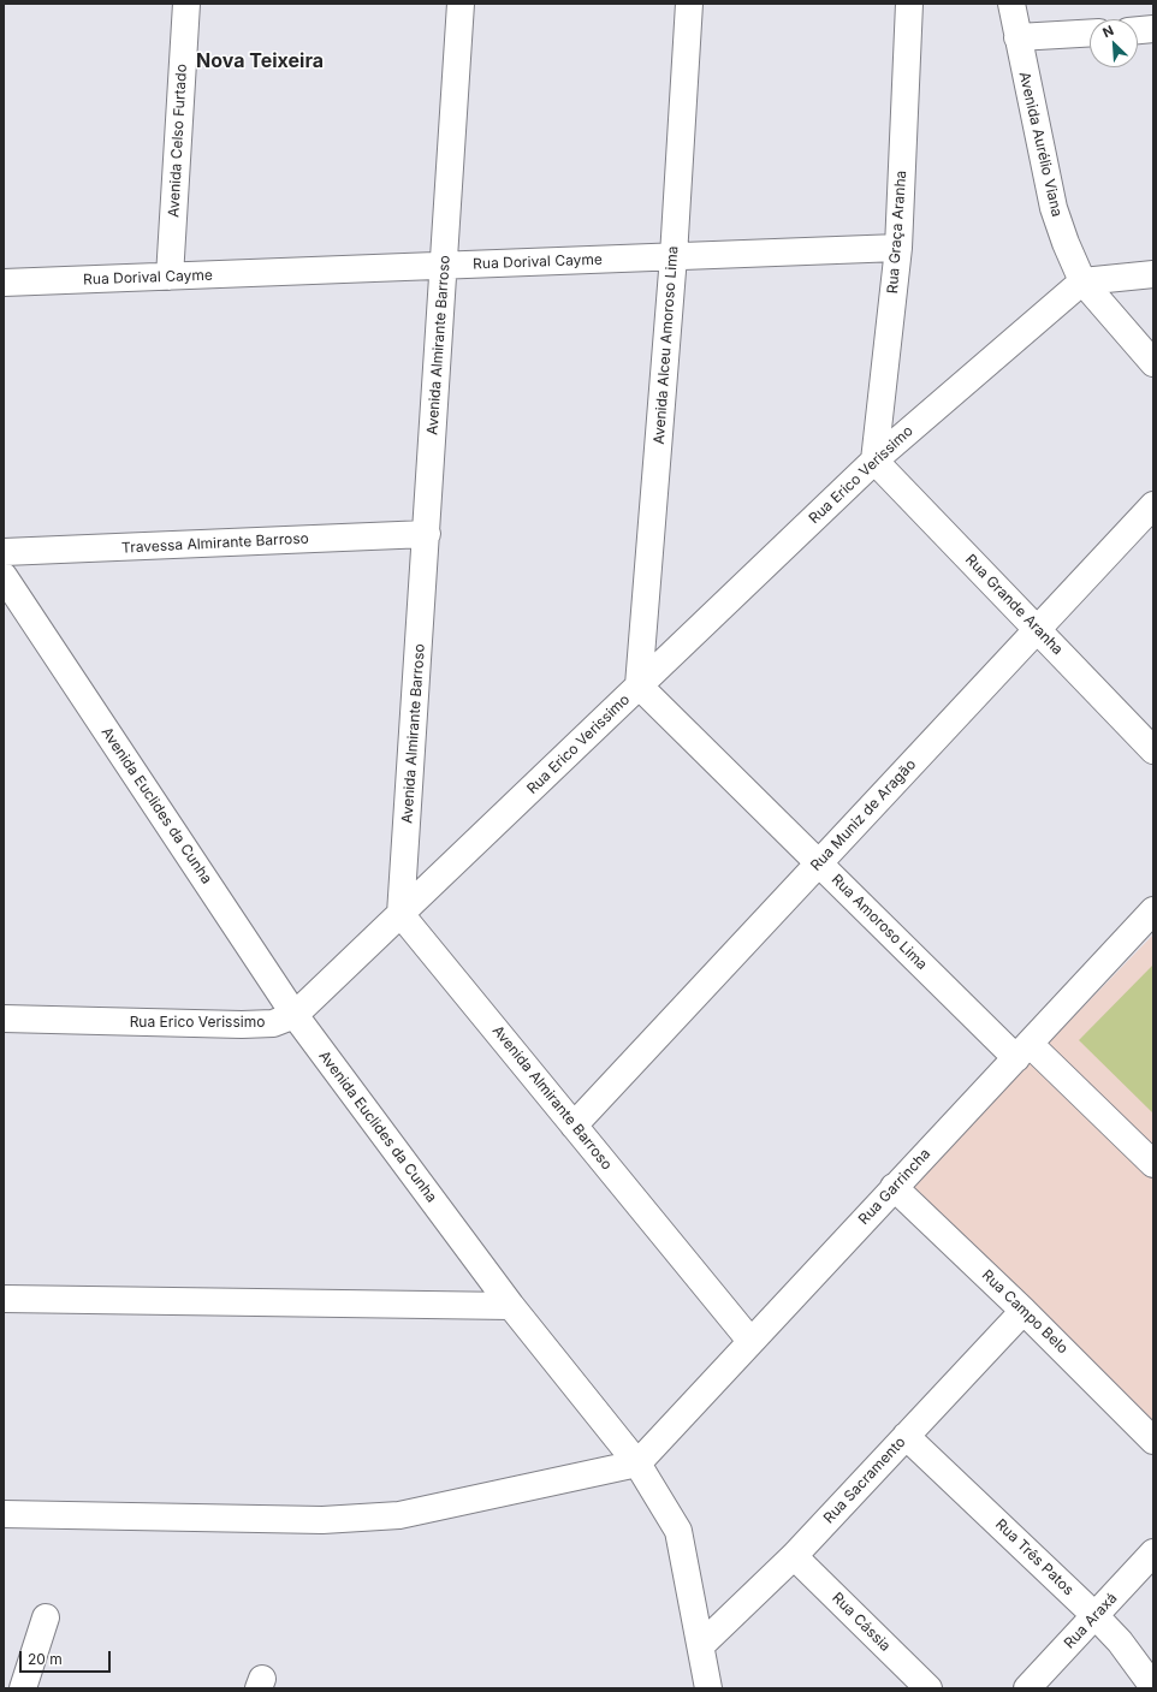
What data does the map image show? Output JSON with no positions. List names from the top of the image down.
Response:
{
  "streets": {
    "street": [
      "Avenida Celso Furtado",
      "Avenida Aurélio Viana",
      "Rua Graça Aranha",
      "Rua Dorival Cayme",
      "Avenida Almirante Barroso",
      "Avenida Alceu Amoroso Lima",
      "Rua Erico Verissimo",
      "Travessa Almirante Barroso",
      "Rua Grande Aranha",
      "Avenida Euclides da Cunha",
      "Rua Muniz de Aragão",
      "Rua Amoroso Lima",
      "Rua Garrincha",
      "Rua Campo Belo",
      "Rua Sacramento",
      "Rua Três Patos",
      "Rua Araxá",
      "Rua Cássia"
    ]
  },
  "crossings": [
    ["Avenida Celso Furtado", "Rua Dorival Cayme"],
    ["Avenida Aurélio Viana", "Rua Erico Verissimo"],
    ["Rua Graça Aranha", "Rua Dorival Cayme"],
    ["Rua Graça Aranha", "Rua Erico Verissimo"],
    ["Rua Graça Aranha", "Rua Grande Aranha"],
    ["Rua Dorival Cayme", "Avenida Almirante Barroso"],
    ["Rua Dorival Cayme", "Avenida Alceu Amoroso Lima"],
    ["Avenida Almirante Barroso", "Rua Erico Verissimo"],
    ["Avenida Almirante Barroso", "Travessa Almirante Barroso"],
    ["Avenida Almirante Barroso", "Rua Muniz de Aragão"],
    ["Avenida Almirante Barroso", "Rua Garrincha"],
    ["Avenida Alceu Amoroso Lima", "Rua Erico Verissimo"],
    ["Avenida Alceu Amoroso Lima", "Rua Amoroso Lima"],
    ["Rua Erico Verissimo", "Rua Grande Aranha"],
    ["Rua Erico Verissimo", "Avenida Euclides da Cunha"],
    ["Rua Erico Verissimo", "Rua Amoroso Lima"],
    ["Rua Grande Aranha", "Rua Muniz de Aragão"],
    ["Avenida Euclides da Cunha", "Rua Garrincha"],
    ["Avenida Euclides da Cunha", "Rua Sacramento"],
    ["Rua Muniz de Aragão", "Rua Amoroso Lima"],
    ["Rua Amoroso Lima", "Rua Garrincha"],
    ["Rua Garrincha", "Rua Campo Belo"],
    ["Rua Campo Belo", "Rua Sacramento"],
    ["Rua Sacramento", "Rua Três Patos"],
    ["Rua Sacramento", "Rua Cássia"],
    ["Rua Três Patos", "Rua Araxá"]
  ],
  "districts": ["Nova Teixeira"],
  "scale_bar": "20 m",
  "north": "top left"
}
